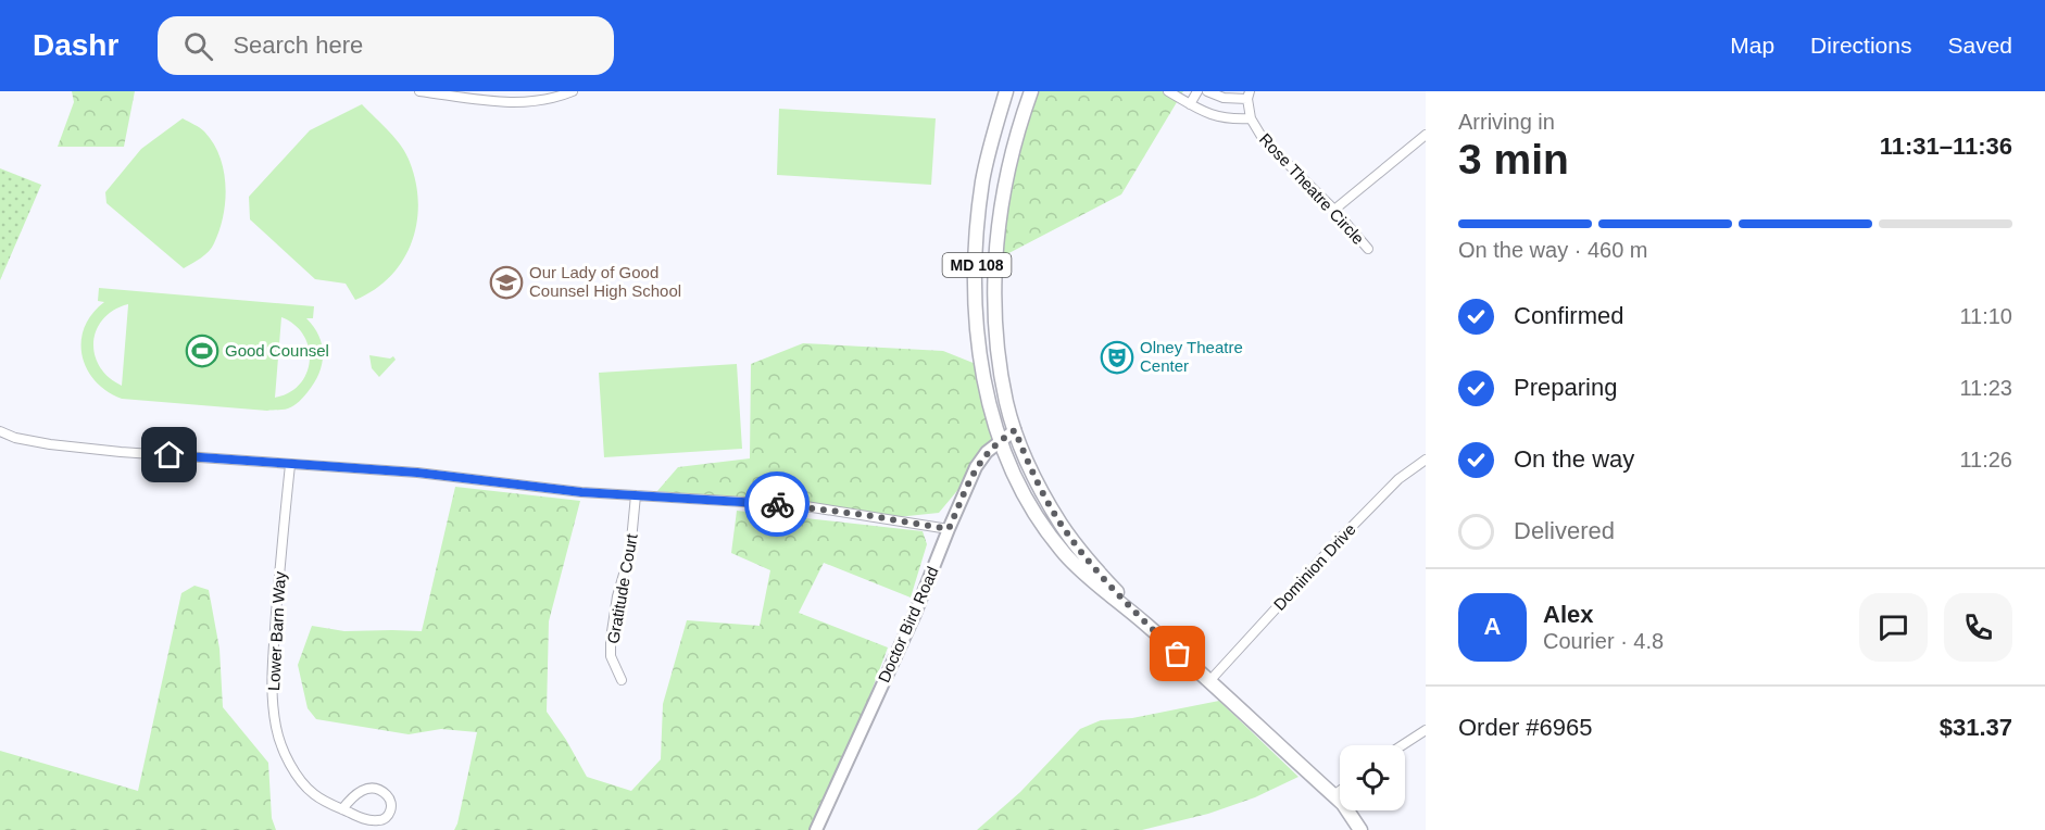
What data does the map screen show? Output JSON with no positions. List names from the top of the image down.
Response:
{
  "streets": {
    "main road": ["MD 108", "Doctor Bird Road"],
    "street": [
      "Rose Theatre Circle",
      "Dominion Drive",
      "Gratitude Court",
      "Lower Barn Way"
    ]
  },
  "crossings": [
    ["MD 108", "Dominion Drive"],
    ["MD 108", "Doctor Bird Road"]
  ],
  "places": {
    "school or university": ["Our Lady of Good Counsel High School"],
    "sports": ["Good Counsel"],
    "theatre": ["Olney Theatre Center"]
  },
  "page": {
    "header": "Dashr",
    "search": "Search here",
    "nav": ["Map", "Directions", "Saved"],
    "heading": ["3 min", "Arriving in", "11:31–11:36"],
    "panel": [
      "Alex",
      "Courier · 4.8",
      "Order #6965",
      "$31.37"
    ],
    "bar": "On the way · 460 m",
    "list": [
      ["Confirmed", "11:10"],
      ["Preparing", "11:23"],
      ["On the way", "11:26"],
      "Delivered"
    ],
    "round": "A"
  }
}
